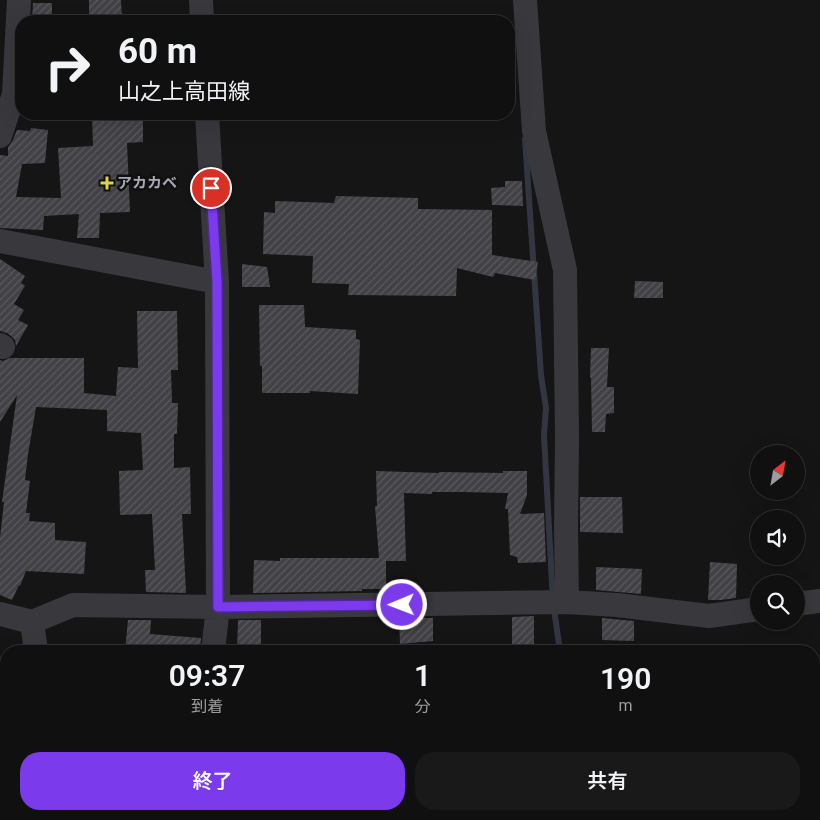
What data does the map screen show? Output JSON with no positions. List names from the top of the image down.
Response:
{
  "places": {
    "health": ["アカカベ"]
  },
  "north": "top right",
  "page": {
    "turn": ["60 m", "山之上高田線"],
    "eta": [
      "09:37",
      "到着",
      "1",
      "分",
      "190",
      "m"
    ],
    "buttons": ["終了", "共有"]
  }
}
